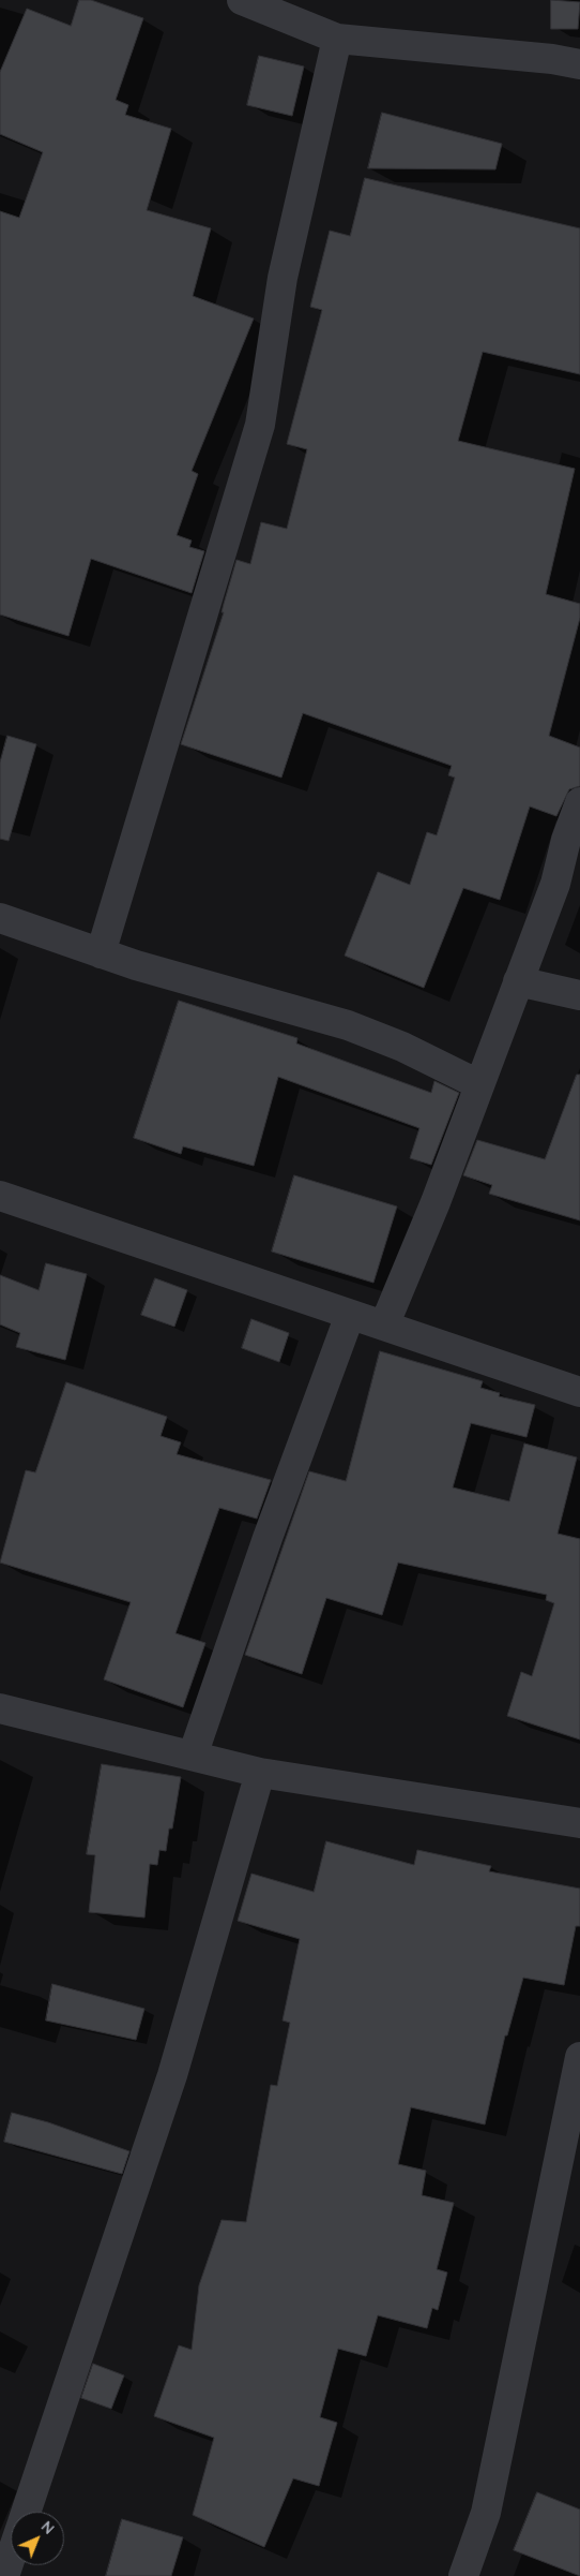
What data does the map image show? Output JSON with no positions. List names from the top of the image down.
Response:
{
  "north": "top right"
}
